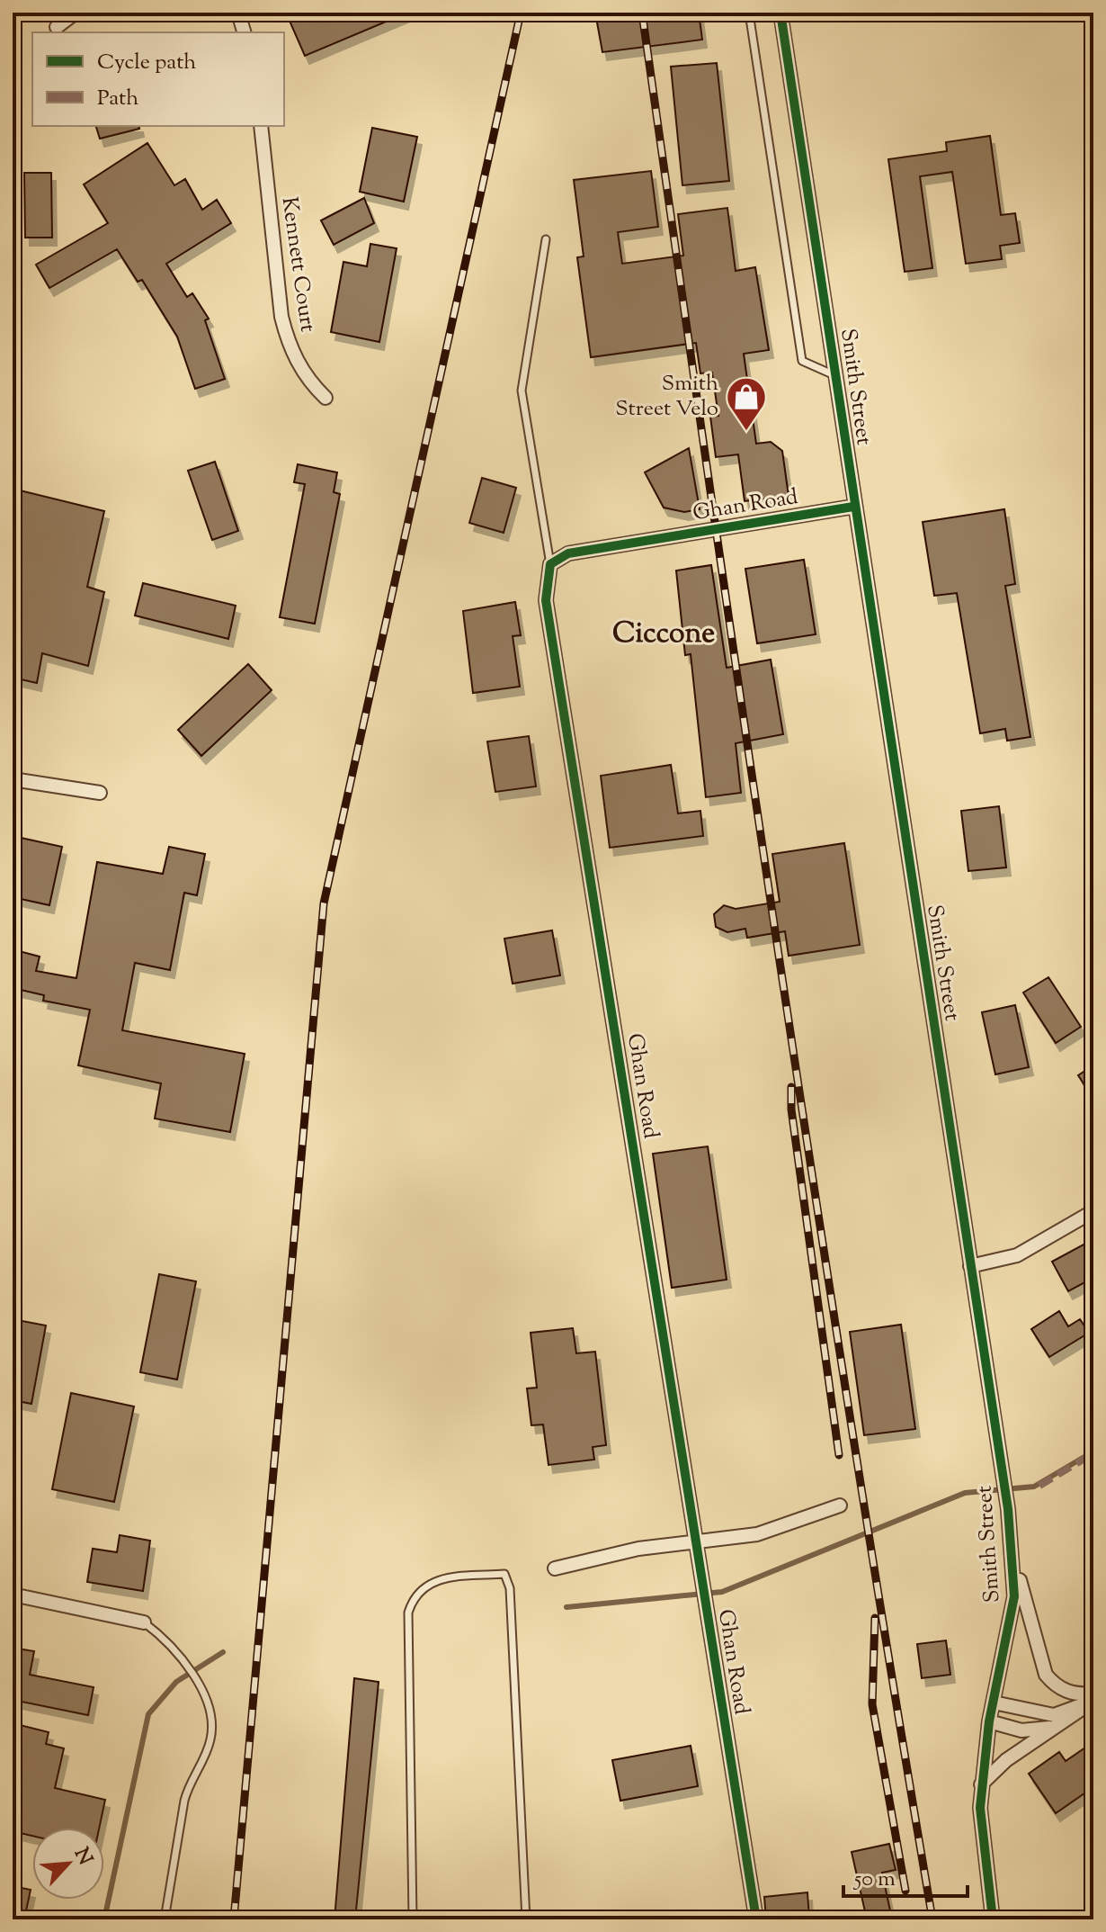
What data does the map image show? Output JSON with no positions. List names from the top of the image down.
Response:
{
  "streets": {
    "street": ["Kennett Court", "Smith Street", "Ghan Road"]
  },
  "crossings": [
    ["Smith Street", "Ghan Road"]
  ],
  "districts": ["Ciccone"],
  "places": {
    "shop": ["Smith Street Velo"]
  },
  "legend": ["Cycle path", "Path"],
  "scale_bar": "50 m",
  "north": "top right"
}
